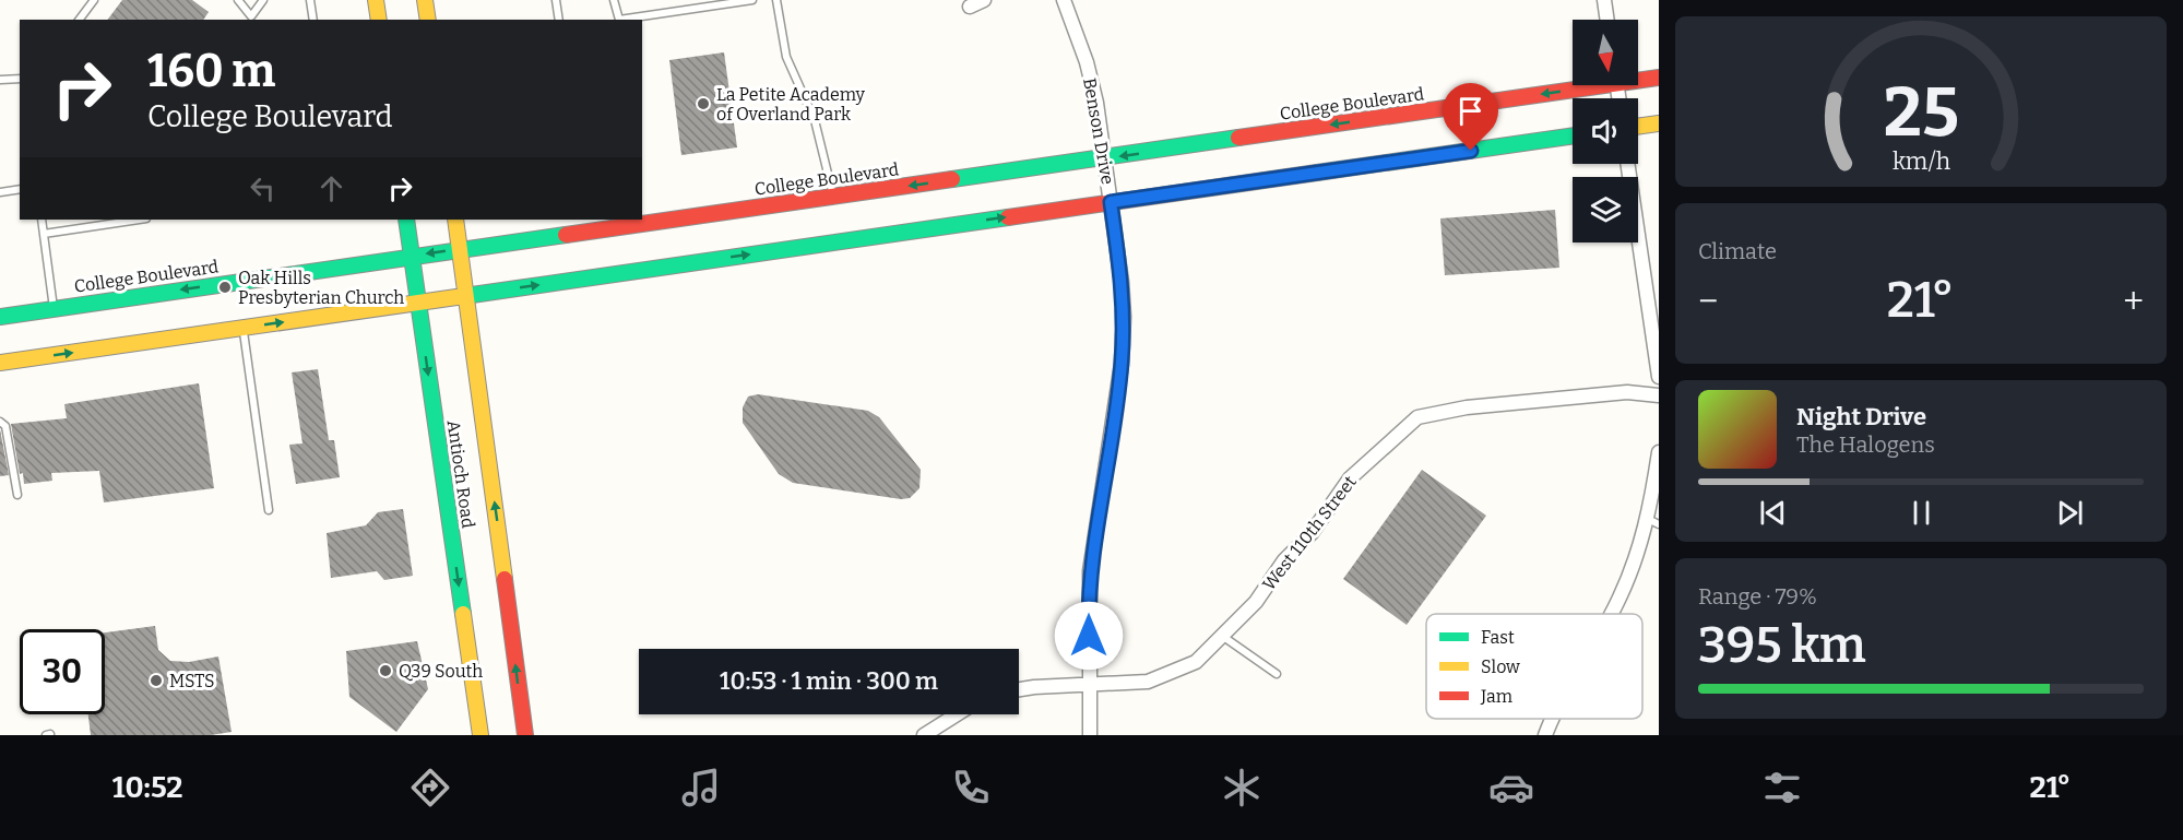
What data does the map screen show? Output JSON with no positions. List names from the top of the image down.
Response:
{
  "streets": {
    "main road": ["College Boulevard", "Antioch Road"],
    "street": ["Benson Drive", "West 110th Street"]
  },
  "crossings": [
    ["College Boulevard", "Benson Drive"],
    ["College Boulevard", "Antioch Road"],
    ["Benson Drive", "West 110th Street"]
  ],
  "places": [
    "La Petite Academy of Overland Park",
    "Oak Hills Presbyterian Church",
    "Q39 South",
    "MSTS"
  ],
  "legend": ["Fast", "Slow", "Jam"],
  "north": "bottom",
  "page": {
    "turn": ["160 m", "College Boulevard"],
    "tile": [
      "Climate",
      ["Range · 79%", "395 km"]
    ],
    "heat": ["−", "21°", "+"],
    "song": ["Night Drive", "The Halogens"],
    "limit": "30",
    "trip": "10:53 · 1 min · 300 m",
    "tabs": ["10:52", "21°"],
    "gauge": ["25", "km/h"]
  }
}
